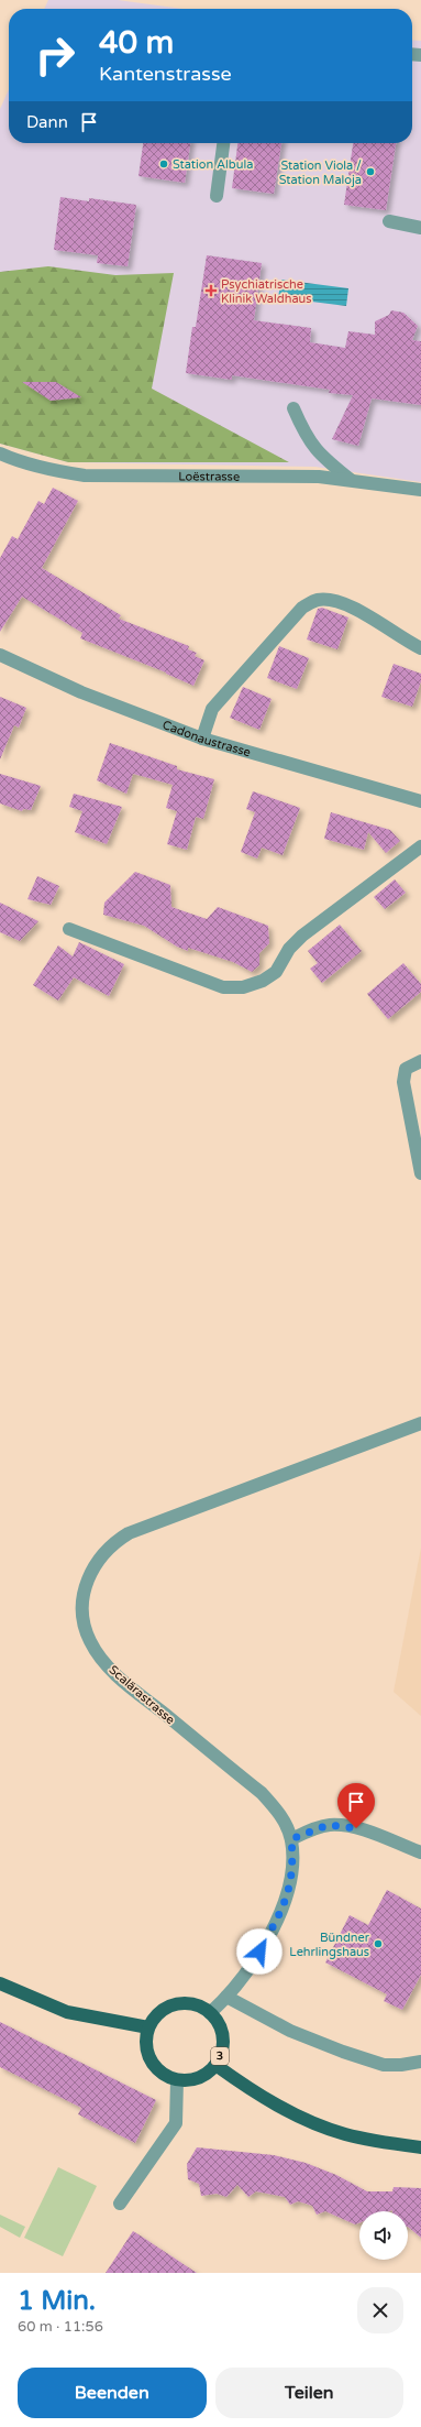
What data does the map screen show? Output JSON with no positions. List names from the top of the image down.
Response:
{
  "streets": {
    "main road": ["3"],
    "street": ["Loëstrasse", "Cadonaustrasse", "Scalärastrasse"]
  },
  "crossings": [
    ["Scalärastrasse", "3"]
  ],
  "places": {
    "other": ["Station Albula", "Station Viola / Station Maloja", "Bündner Lehrlingshaus"],
    "health": ["Psychiatrische Klinik Waldhaus"]
  },
  "page": {
    "turn": ["40 m", "Kantenstrasse"],
    "then": "Dann",
    "heading": ["1 Min.", "60 m · 11:56"],
    "buttons": ["Beenden", "Teilen"]
  }
}
